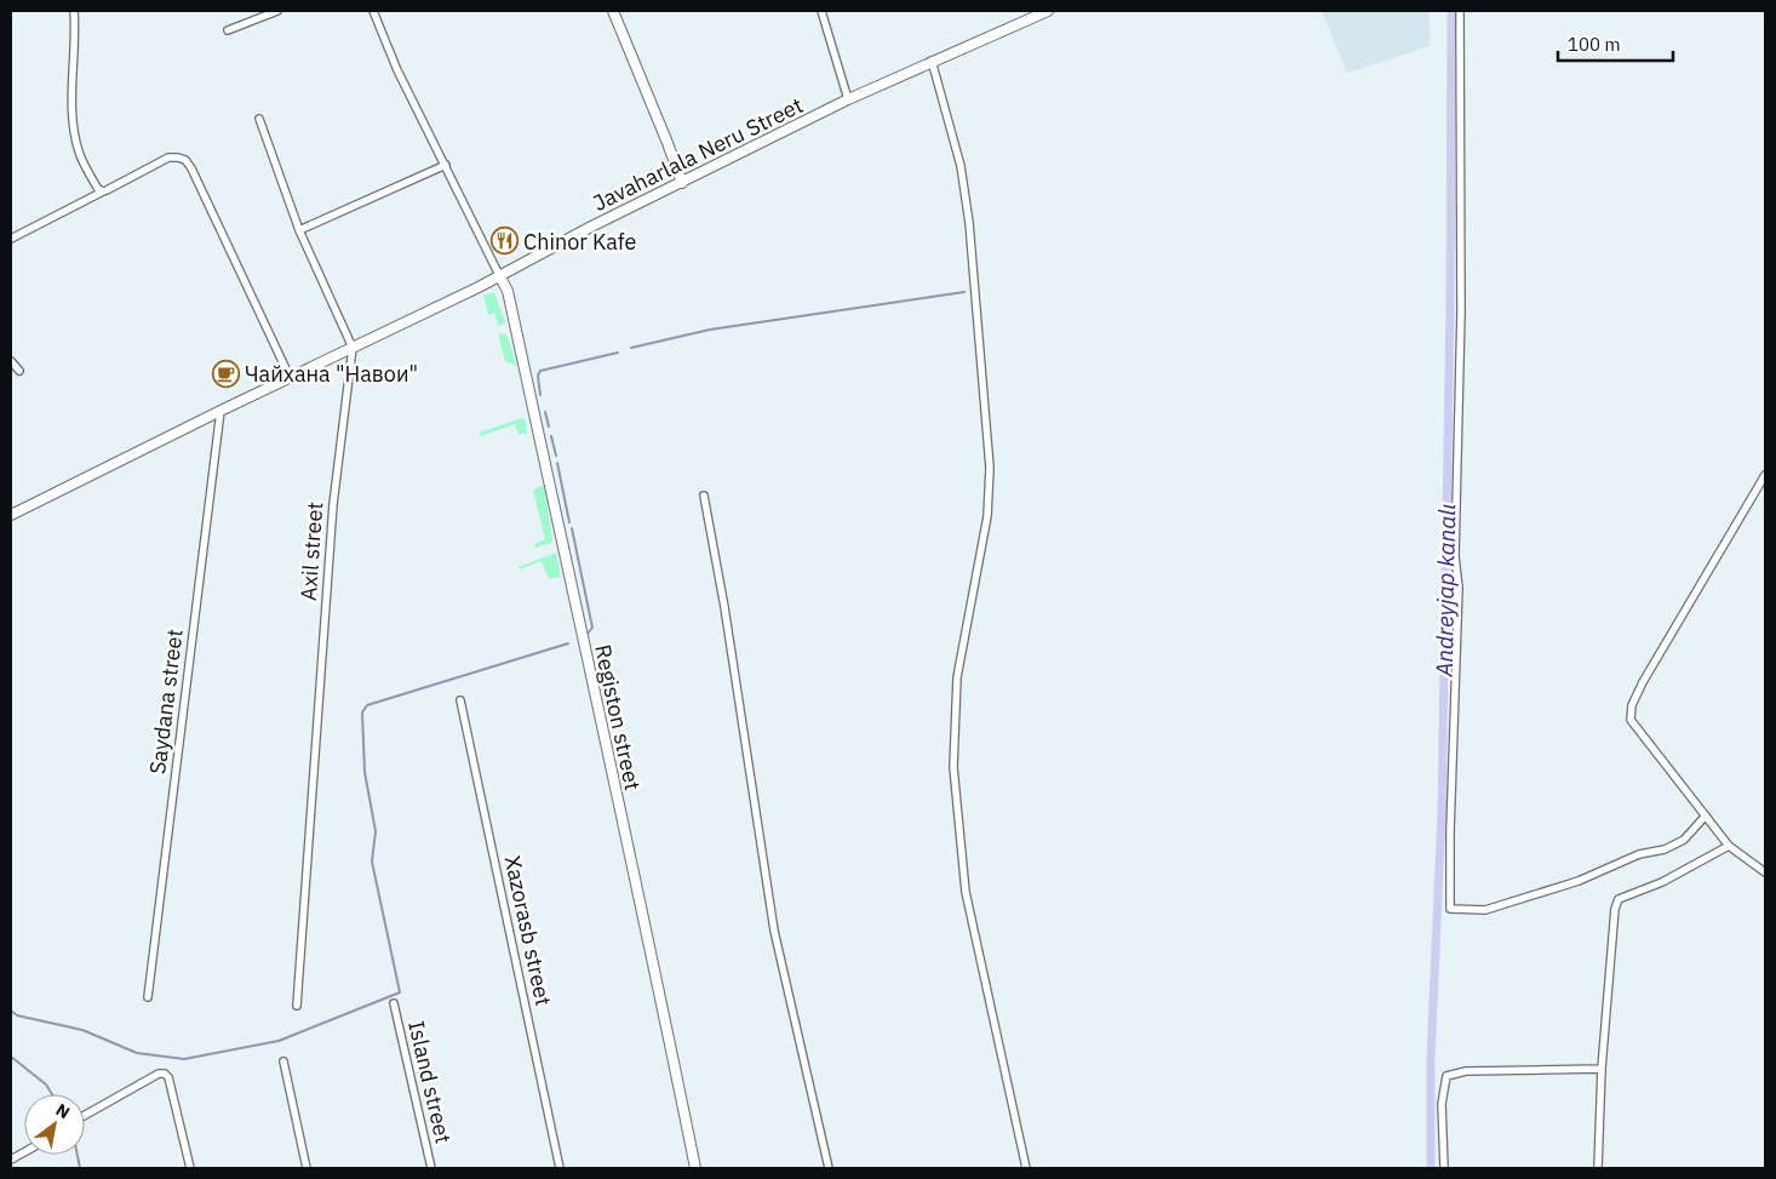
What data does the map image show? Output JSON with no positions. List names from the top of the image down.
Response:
{
  "streets": {
    "street": [
      "Javaharlala Neru Street",
      "Axil street",
      "Saydana street",
      "Registon street",
      "Xazorasb street",
      "Island street"
    ]
  },
  "crossings": [
    ["Javaharlala Neru Street", "Axil street"],
    ["Javaharlala Neru Street", "Saydana street"],
    ["Javaharlala Neru Street", "Registon street"]
  ],
  "water": ["Andreyjap kanalı"],
  "places": {
    "restaurant": ["Chinor Kafe"],
    "cafe": ["Чайхана \"Навои\""]
  },
  "scale_bar": "100 m",
  "north": "top right"
}
